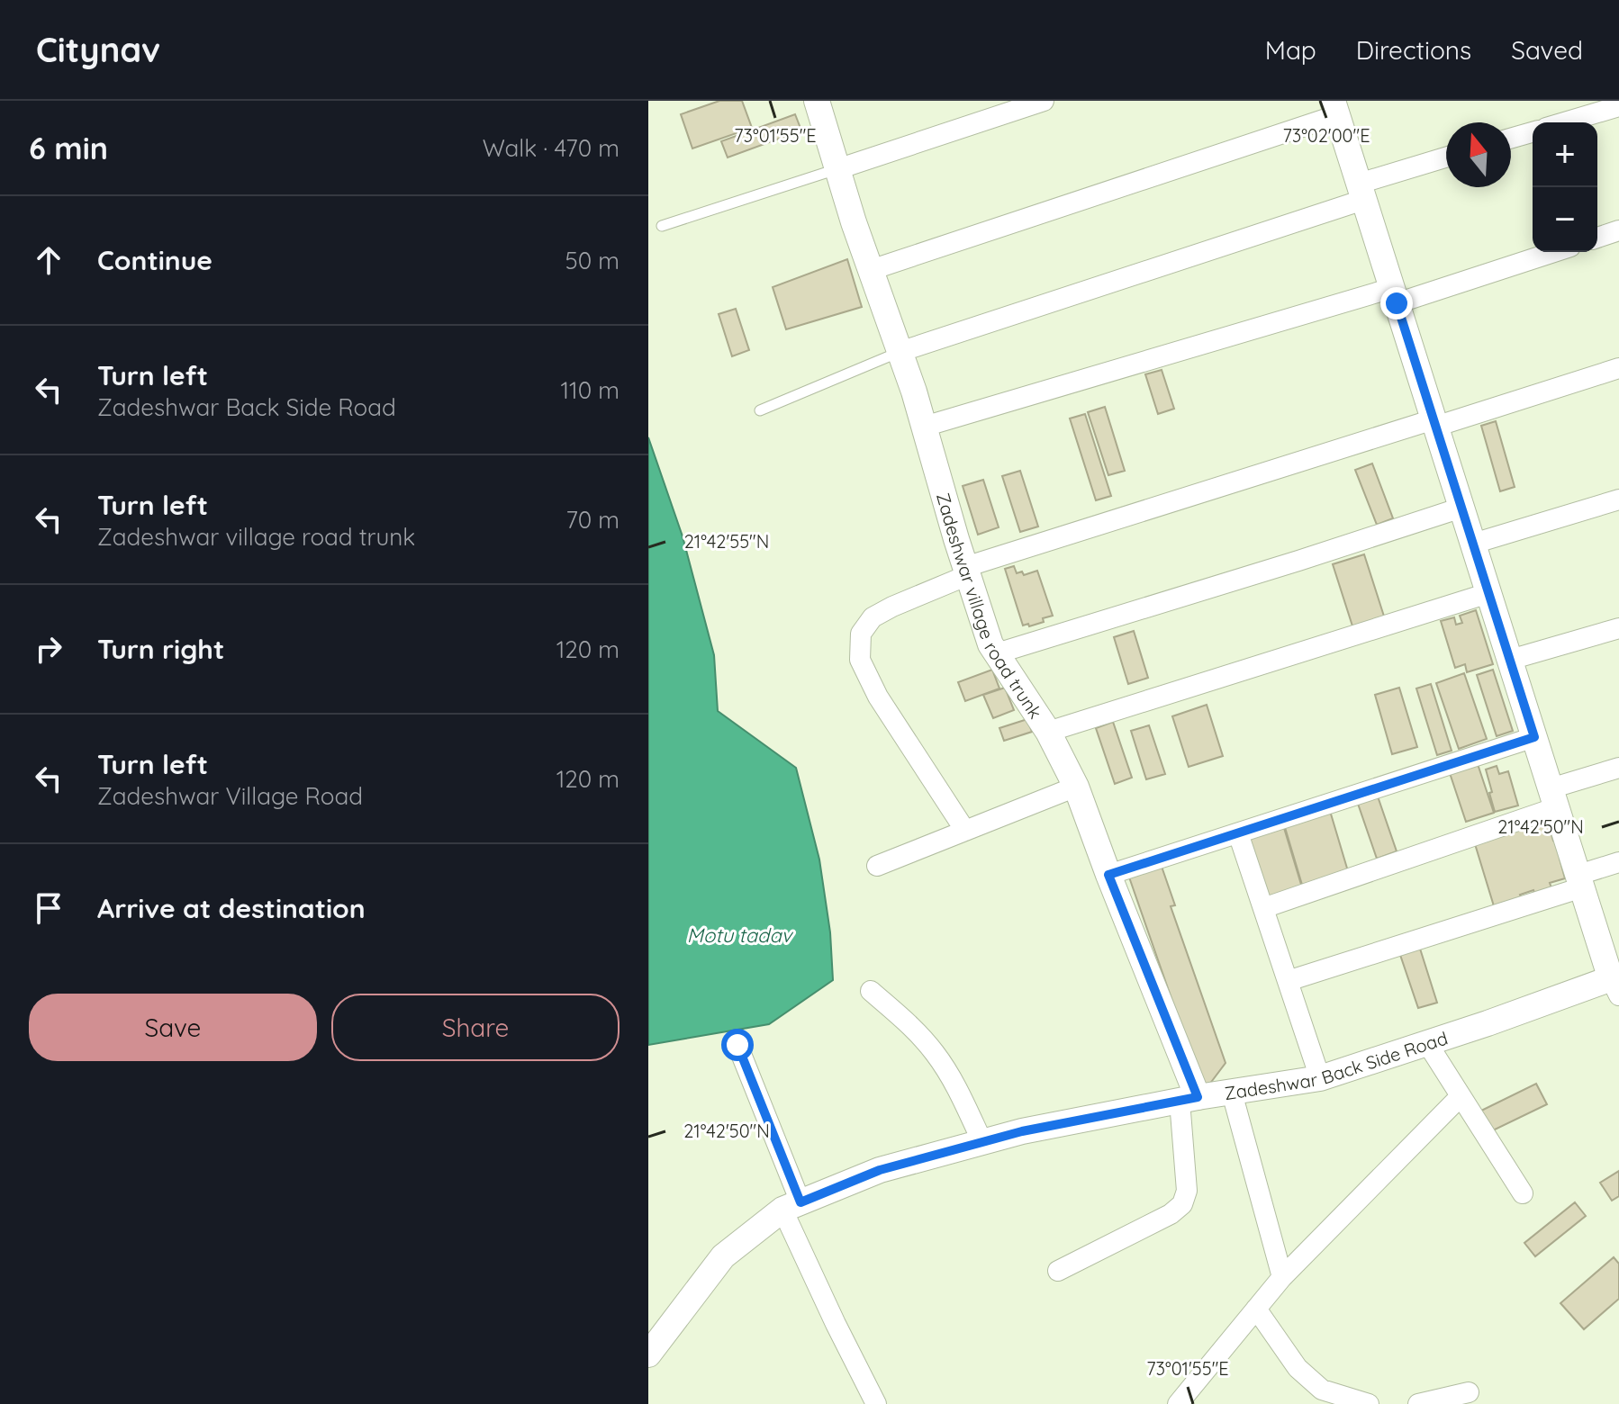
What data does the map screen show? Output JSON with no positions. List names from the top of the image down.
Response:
{
  "streets": {
    "street": ["Zadeshwar village road trunk", "Zadeshwar Back Side Road"]
  },
  "crossings": [
    ["Zadeshwar village road trunk", "Zadeshwar Back Side Road"]
  ],
  "water": ["Motu tadav"],
  "north": "top",
  "page": {
    "header": "Citynav",
    "nav": ["Map", "Directions", "Saved"],
    "heading": ["6 min", "Walk · 470 m"],
    "map_buttons": ["+", "−"],
    "list": [
      ["Continue", "50 m"],
      ["Turn left", "Zadeshwar Back Side Road", "110 m"],
      ["Turn left", "Zadeshwar village road trunk", "70 m"],
      ["Turn right", "120 m"],
      ["Turn left", "Zadeshwar Village Road", "120 m"],
      "Arrive at destination"
    ],
    "buttons": ["Save", "Share"]
  },
  "coordinates": [
    "73°01'55\"E",
    "73°02'00\"E",
    "21°42'55\"N",
    "21°42'50\"N"
  ]
}
